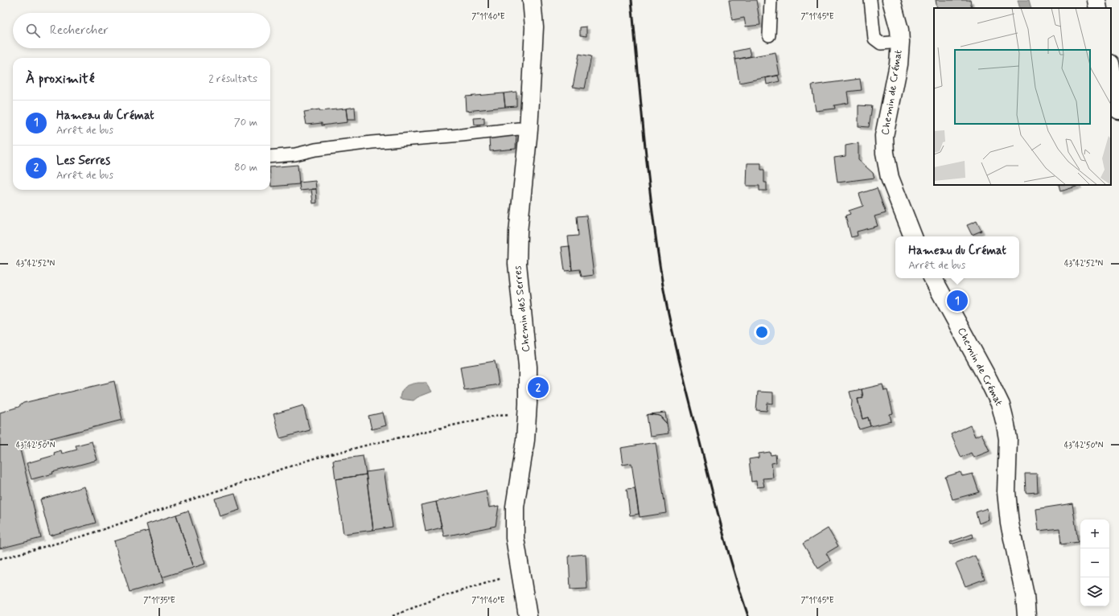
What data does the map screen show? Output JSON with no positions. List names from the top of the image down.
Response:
{
  "streets": {
    "street": ["Chemin de Crémat", "Chemin des Serres"]
  },
  "page": {
    "search": "Rechercher",
    "heading": ["À proximité", "2 résultats"],
    "list": [
      {
        "mark": "1",
        "name": "Hameau du Crémat",
        "note": "Arrêt de bus",
        "value": "70 m"
      },
      {
        "mark": "2",
        "name": "Les Serres",
        "note": "Arrêt de bus",
        "value": "80 m"
      }
    ],
    "popup": ["Hameau du Crémat", "Arrêt de bus"],
    "pins": ["1", "2"],
    "map_buttons": ["+", "−"]
  },
  "coordinates": [
    "7°11'40\"E",
    "7°11'45\"E",
    "43°42'52\"N",
    "43°42'50\"N",
    "7°11'35\"E"
  ]
}
